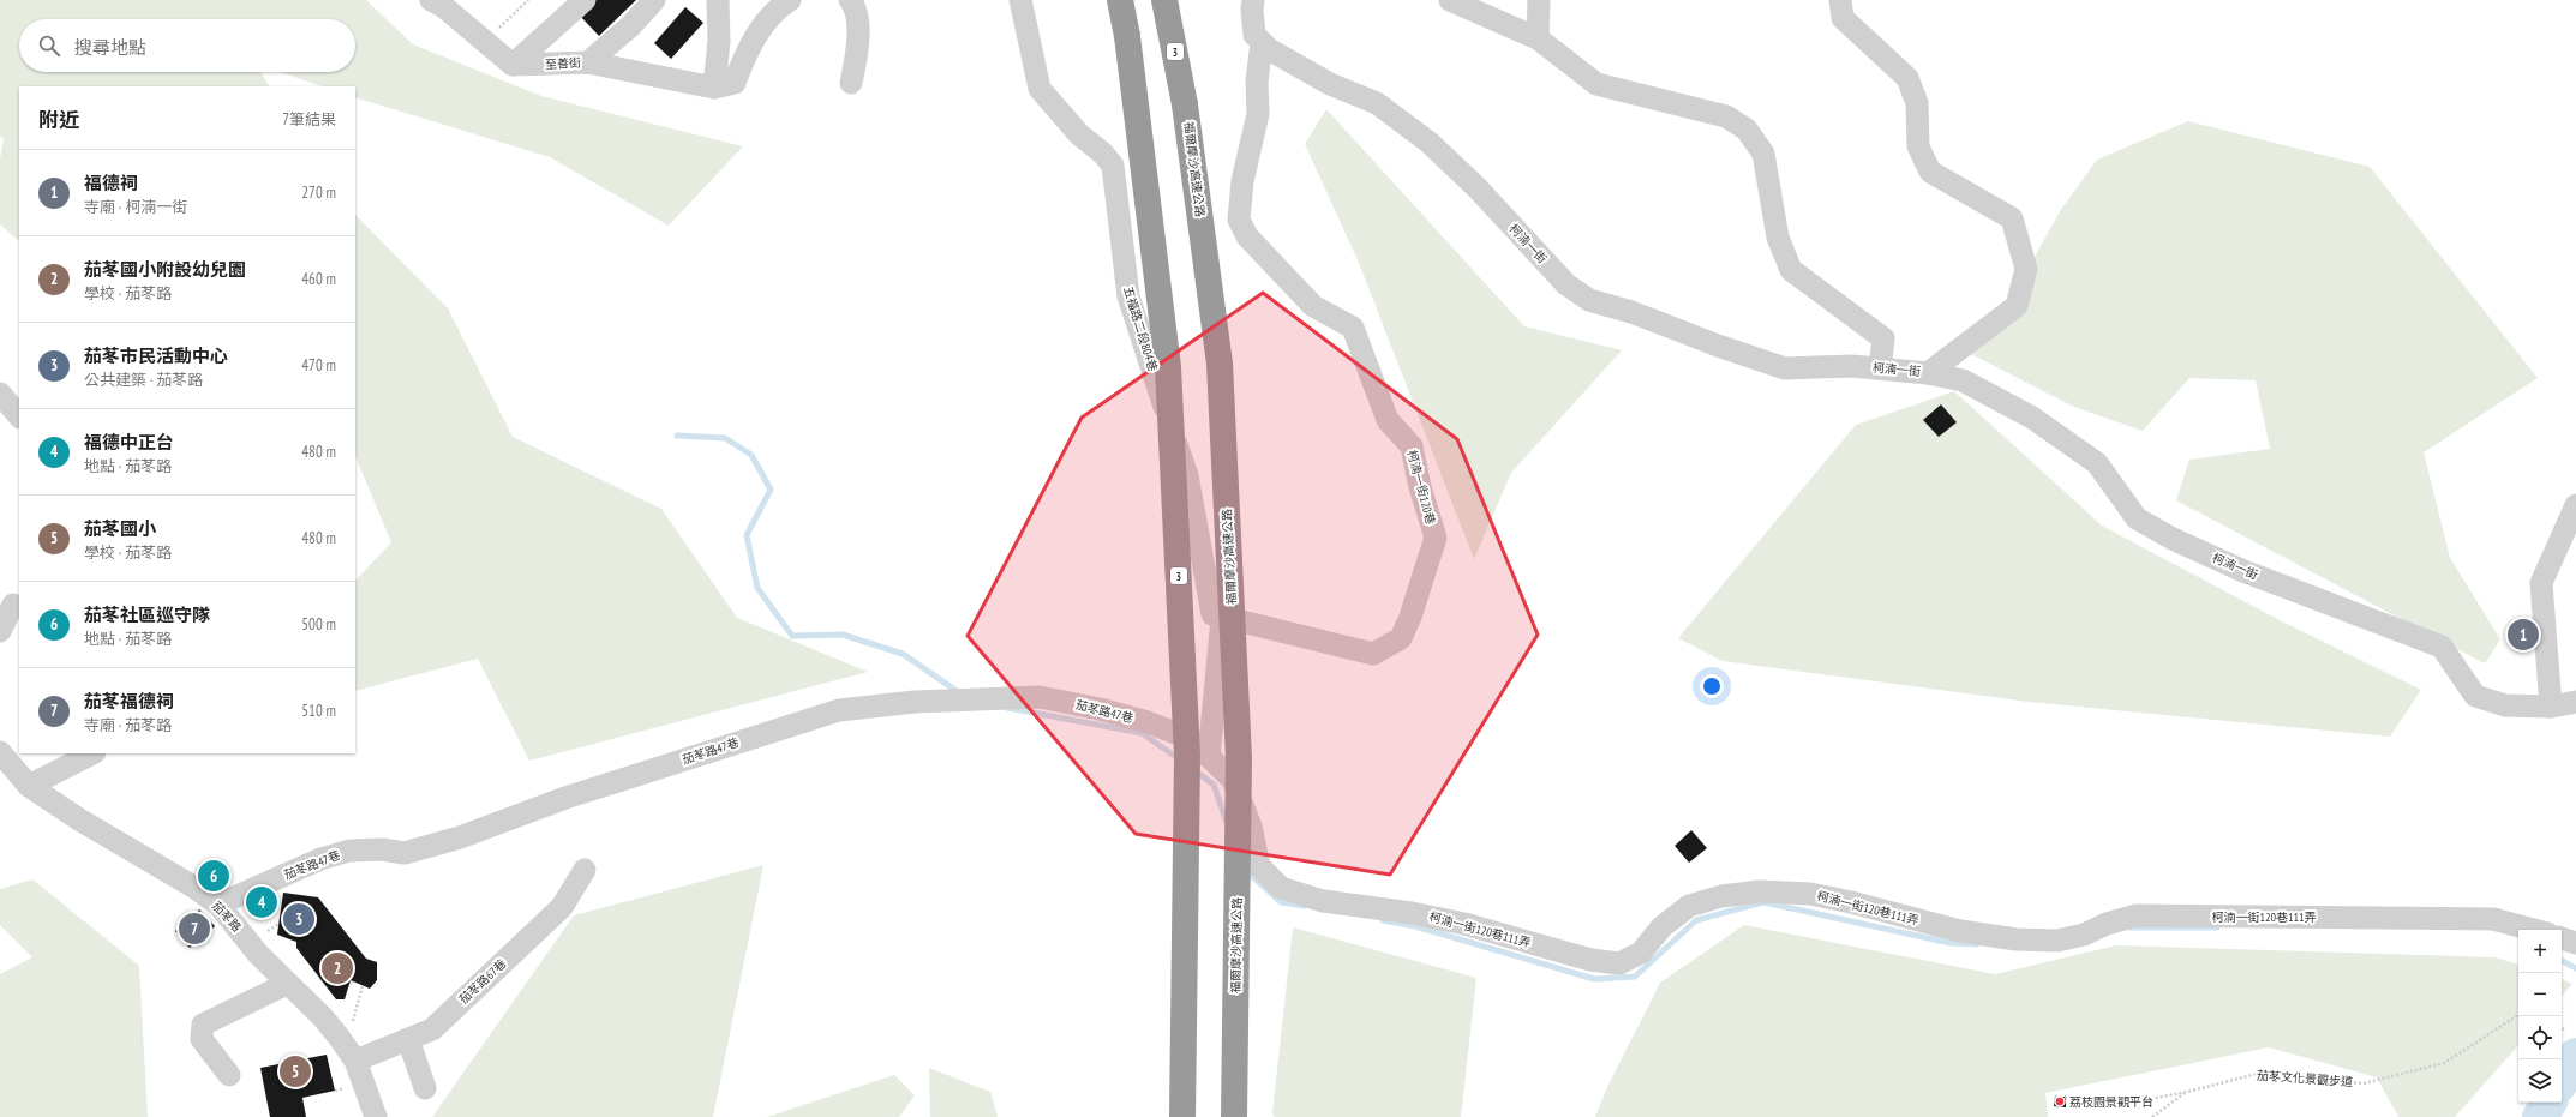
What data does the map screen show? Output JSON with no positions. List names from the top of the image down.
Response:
{
  "streets": {
    "highway": ["3", "福爾摩沙高速公路"],
    "street": [
      "至善街",
      "柯湳一街",
      "五福路二段804巷",
      "柯湳一街120巷",
      "茄苳路47巷",
      "柯湳一街120巷111弄",
      "茄苳路",
      "茄苳路67巷"
    ],
    "path": ["茄苳文化景觀步道"]
  },
  "crossings": [
    ["柯湳一街", "柯湳一街120巷"],
    ["五福路二段804巷", "柯湳一街120巷"],
    ["茄苳路47巷", "柯湳一街120巷111弄"],
    ["茄苳路47巷", "茄苳路"],
    ["茄苳路", "茄苳路67巷"]
  ],
  "places": ["荔枝園景觀平台"],
  "page": {
    "search": "搜尋地點",
    "heading": ["附近", "7筆結果"],
    "list": [
      {
        "mark": "1",
        "name": "福德祠",
        "note": "寺廟 · 柯湳一街",
        "value": "270 m"
      },
      {
        "mark": "2",
        "name": "茄苳國小附設幼兒園",
        "note": "學校 · 茄苳路",
        "value": "460 m"
      },
      {
        "mark": "3",
        "name": "茄苳市民活動中心",
        "note": "公共建築 · 茄苳路",
        "value": "470 m"
      },
      {
        "mark": "4",
        "name": "福德中正台",
        "note": "地點 · 茄苳路",
        "value": "480 m"
      },
      {
        "mark": "5",
        "name": "茄苳國小",
        "note": "學校 · 茄苳路",
        "value": "480 m"
      },
      {
        "mark": "6",
        "name": "茄苳社區巡守隊",
        "note": "地點 · 茄苳路",
        "value": "500 m"
      },
      {
        "mark": "7",
        "name": "茄苳福德祠",
        "note": "寺廟 · 茄苳路",
        "value": "510 m"
      }
    ],
    "pins": [
      "1",
      "6",
      "4",
      "3",
      "7",
      "2",
      "5"
    ],
    "map_buttons": ["+", "−"]
  }
}
